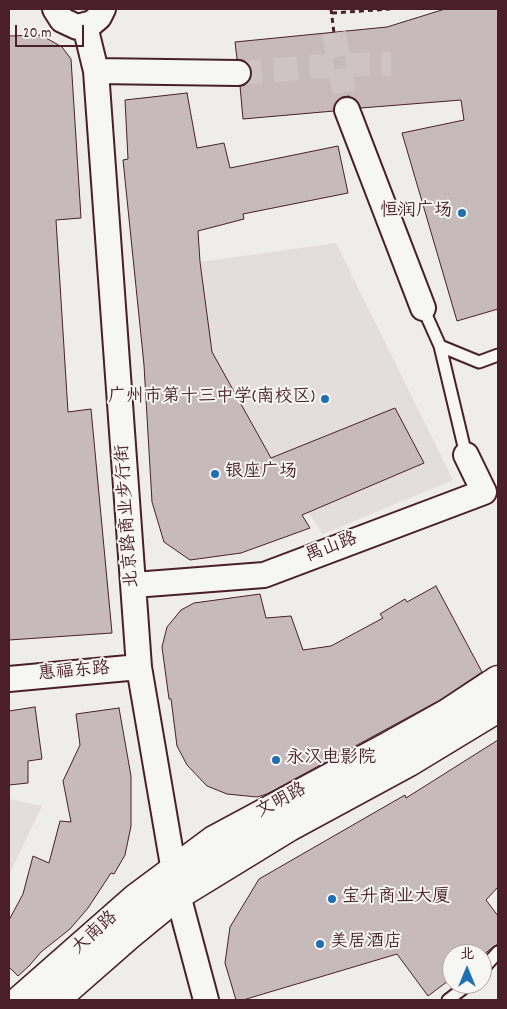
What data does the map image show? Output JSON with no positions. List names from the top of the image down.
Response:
{
  "streets": {
    "main road": ["文明路", "大南路"],
    "street": ["北京路商业步行街", "禺山路", "惠福东路"]
  },
  "crossings": [
    ["北京路商业步行街", "禺山路"],
    ["北京路商业步行街", "惠福东路"],
    ["北京路商业步行街", "文明路"],
    ["北京路商业步行街", "大南路"],
    ["文明路", "大南路"]
  ],
  "places": [
    "恒润广场",
    "广州市第十三中学(南校区)",
    "银座广场",
    "永汉电影院",
    "宝升商业大厦",
    "美居酒店"
  ],
  "scale_bar": "20 m",
  "north": "top"
}
